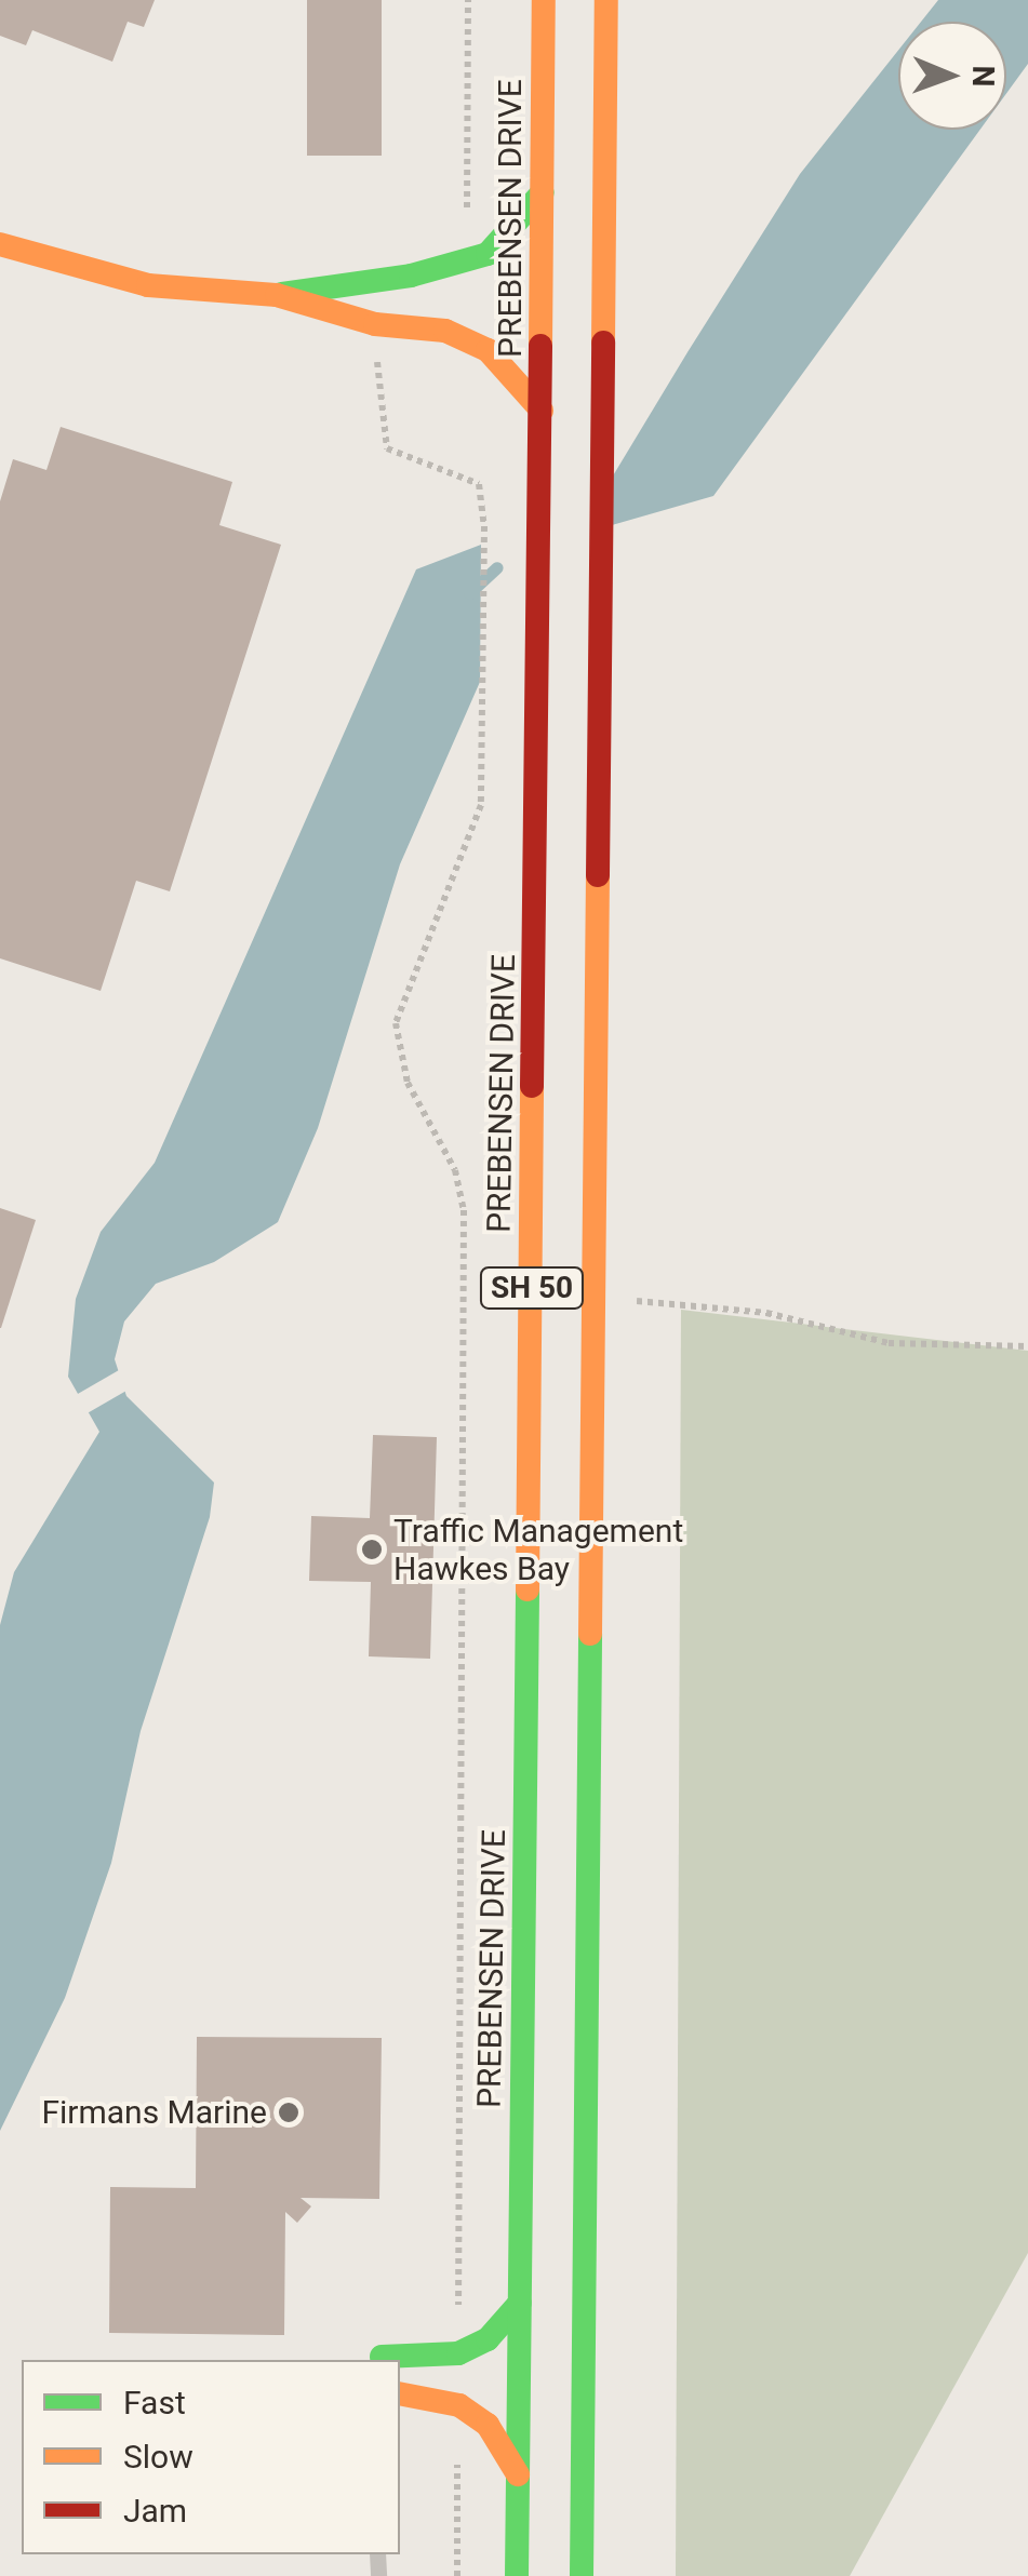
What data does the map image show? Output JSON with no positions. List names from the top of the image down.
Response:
{
  "streets": {
    "main road": ["PREBENSEN DRIVE", "SH 50"]
  },
  "places": ["Traffic Management Hawkes Bay", "Firmans Marine"],
  "legend": ["Fast", "Slow", "Jam"],
  "north": "right"
}
